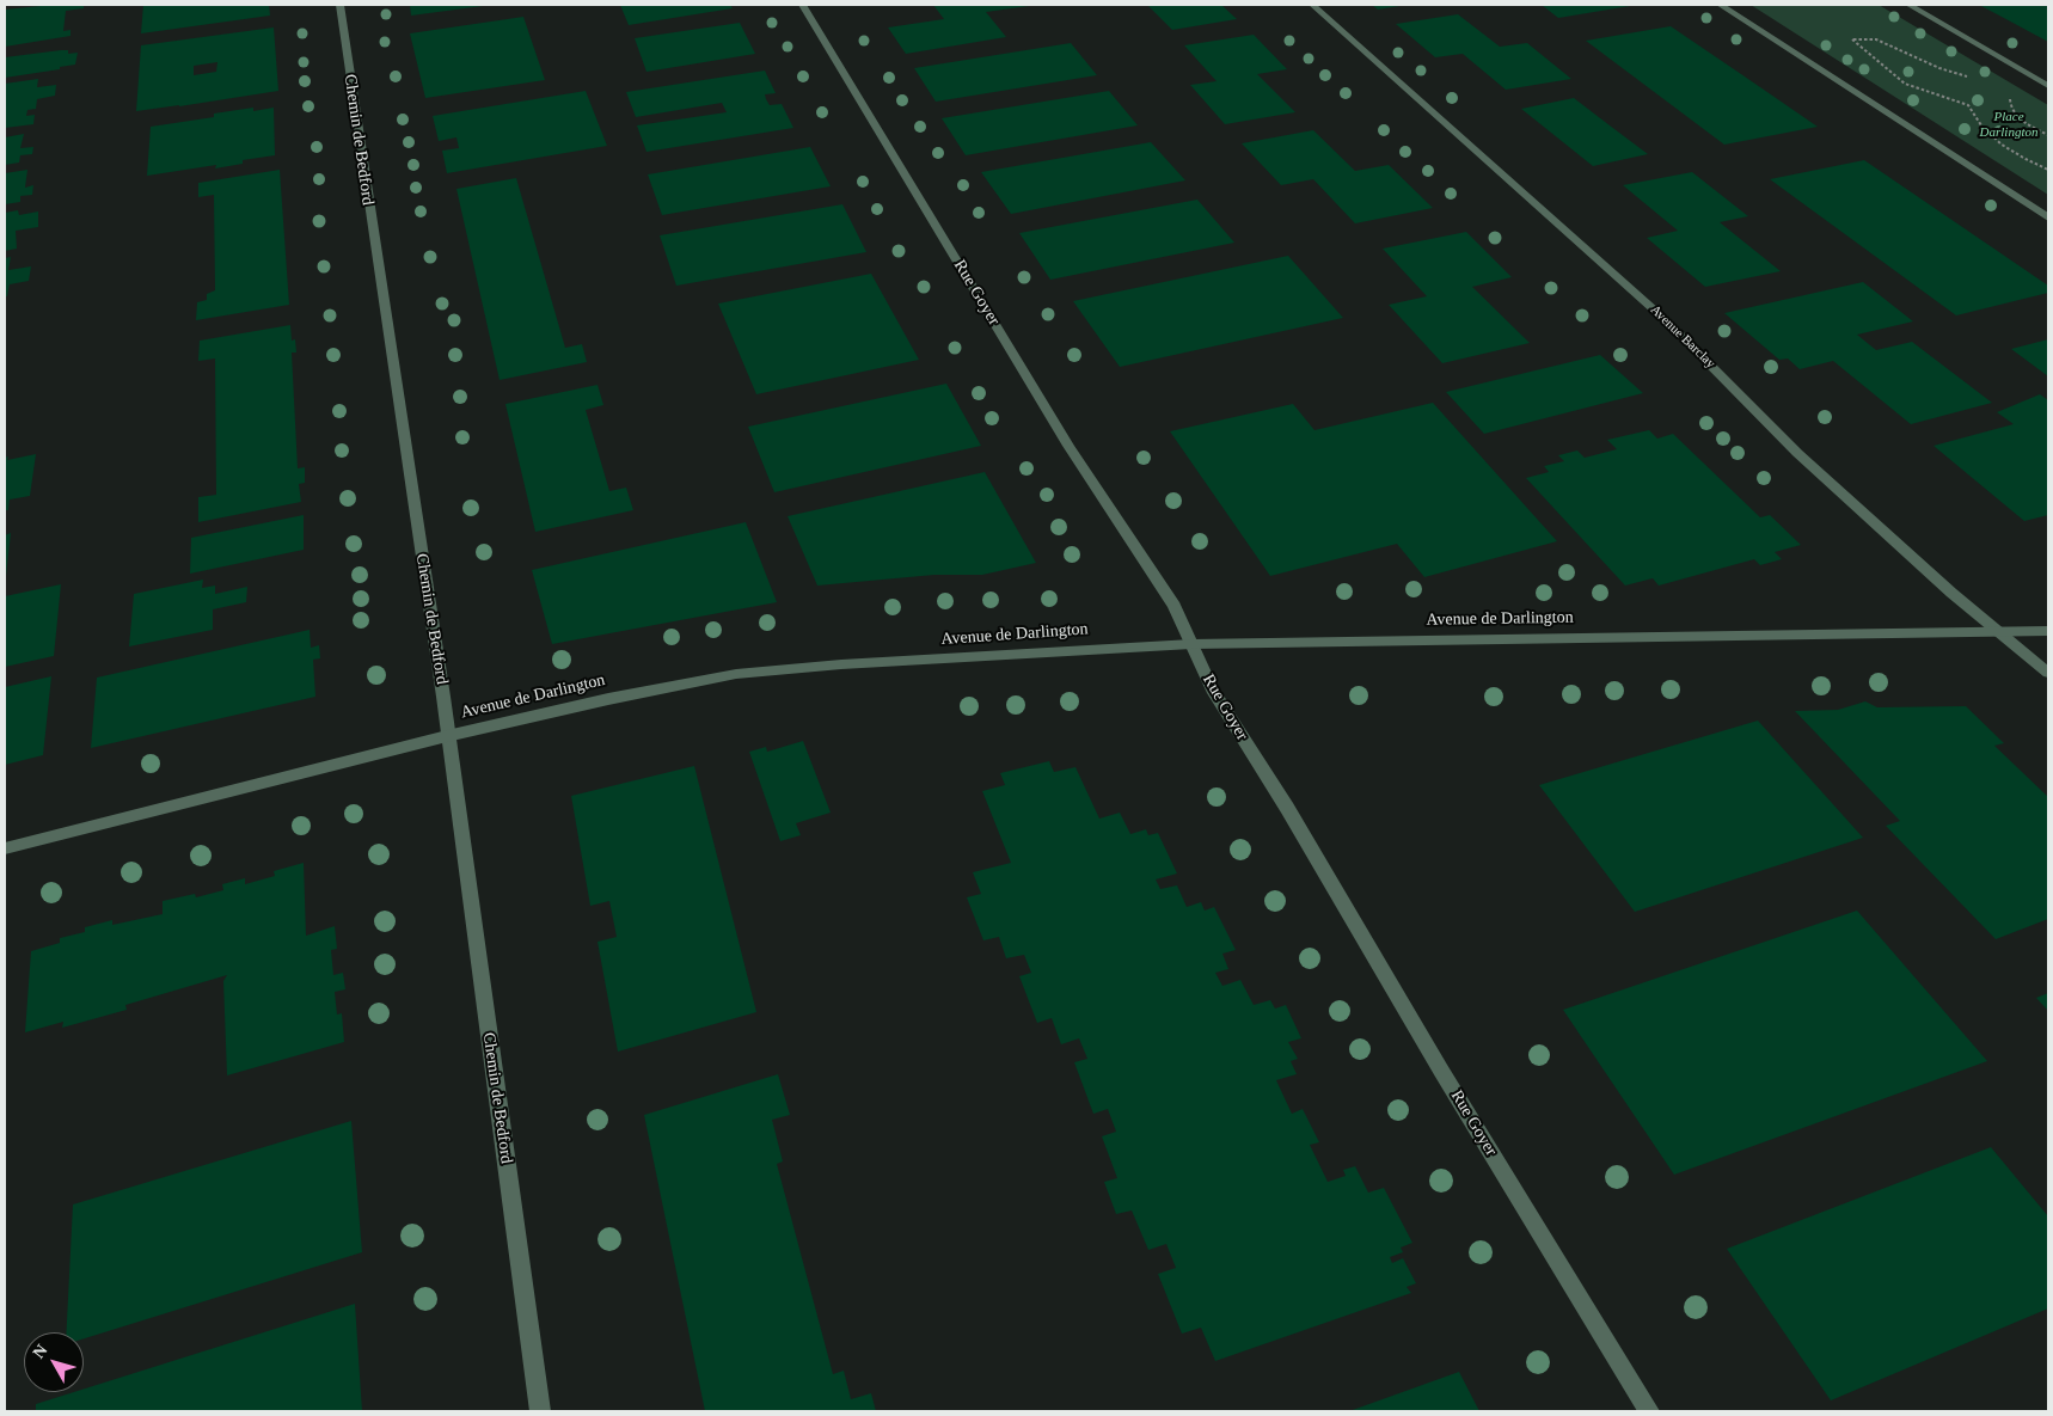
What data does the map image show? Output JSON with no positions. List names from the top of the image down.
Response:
{
  "streets": {
    "street": [
      "Chemin de Bedford",
      "Rue Goyer",
      "Avenue Barclay",
      "Avenue de Darlington"
    ]
  },
  "crossings": [
    ["Chemin de Bedford", "Avenue de Darlington"],
    ["Rue Goyer", "Avenue de Darlington"],
    ["Avenue Barclay", "Avenue de Darlington"]
  ],
  "parks": ["Place Darlington"],
  "north": "top left"
}
